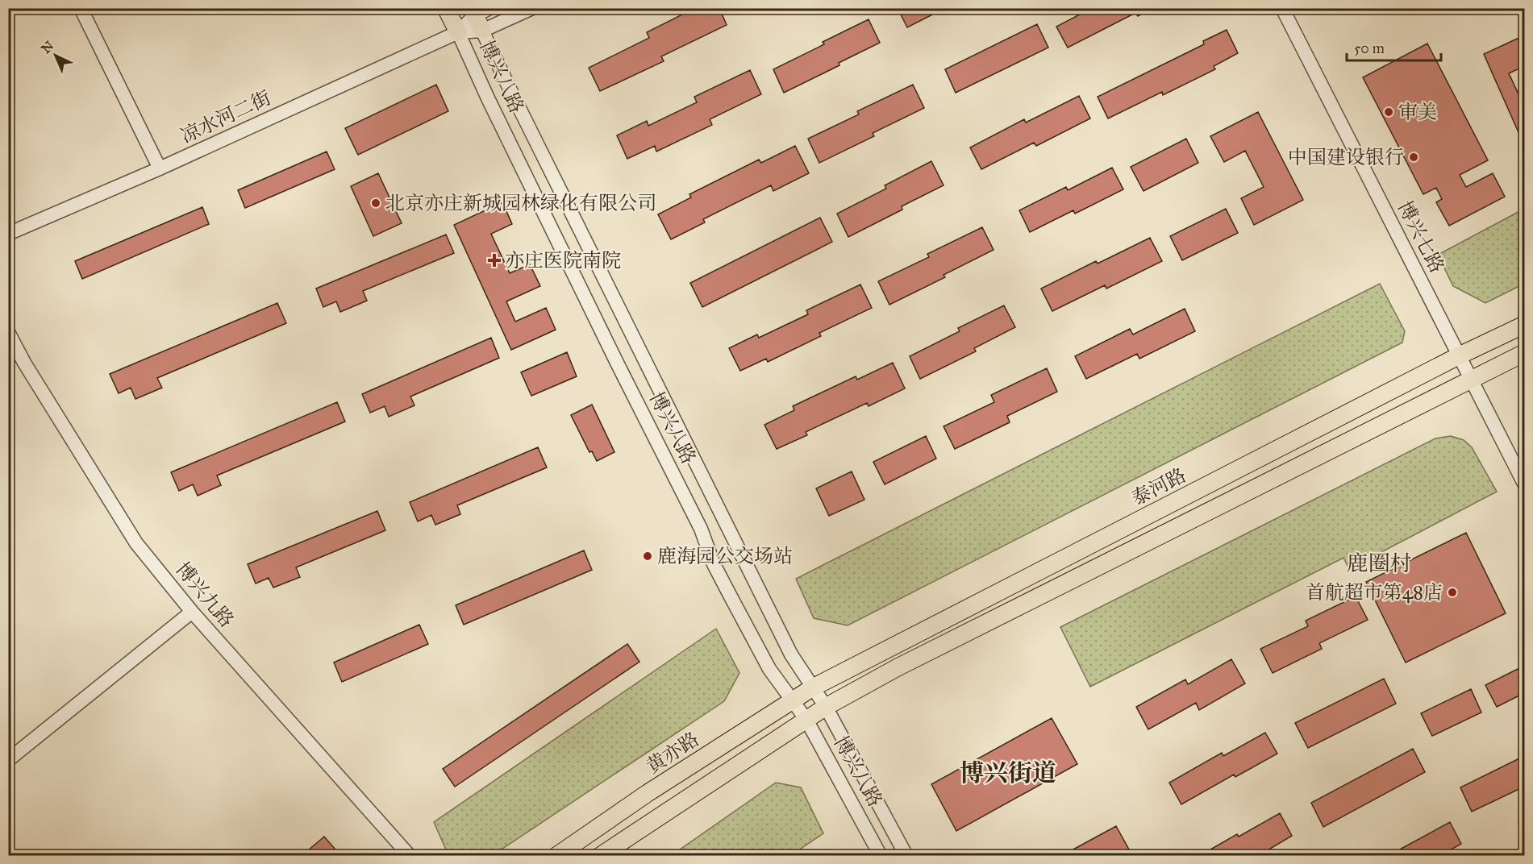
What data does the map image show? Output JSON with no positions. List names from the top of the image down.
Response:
{
  "streets": {
    "main road": ["博兴八路", "泰河路", "黄亦路"],
    "street": ["凉水河二街", "博兴七路", "博兴九路"]
  },
  "crossings": [
    ["博兴八路", "凉水河二街"],
    ["博兴八路", "泰河路"],
    ["博兴八路", "黄亦路"],
    ["博兴七路", "泰河路"],
    ["泰河路", "黄亦路"]
  ],
  "districts": ["鹿圈村", "博兴街道"],
  "places": {
    "other": [
      "审美",
      "中国建设银行",
      "北京亦庄新城园林绿化有限公司",
      "鹿海园公交场站",
      "首航超市第48店"
    ],
    "health": ["亦庄医院南院"]
  },
  "scale_bar": "50 m",
  "north": "top left"
}
